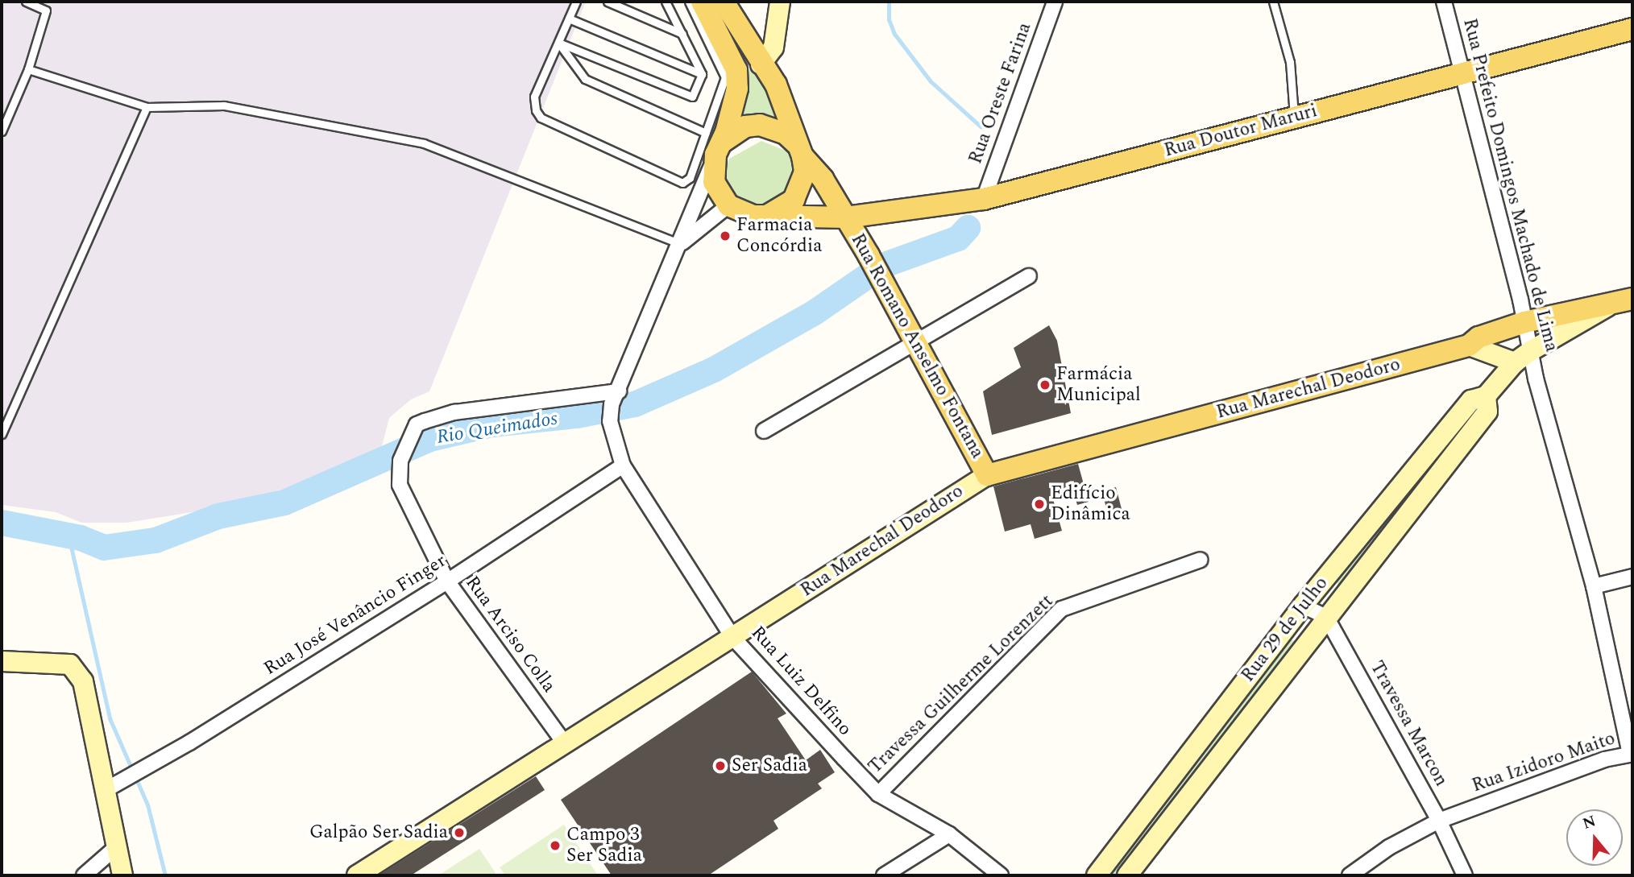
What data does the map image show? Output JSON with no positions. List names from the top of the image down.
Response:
{
  "streets": {
    "main road": [
      "Rua Doutor Maruri",
      "Rua Romano Anselmo Fontana",
      "Rua Marechal Deodoro",
      "Rua 29 de Julho"
    ],
    "street": [
      "Rua Oreste Farina",
      "Rua Prefeito Domingos Machado de Lima",
      "Rua José Venâncio Finger",
      "Rua Arciso Colla",
      "Rua Luiz Delfino",
      "Travessa Guilherme Lorenzett",
      "Travessa Marcon",
      "Rua Izidoro Maito"
    ]
  },
  "crossings": [
    ["Rua Oreste Farina", "Rua Doutor Maruri"],
    ["Rua Doutor Maruri", "Rua Prefeito Domingos Machado de Lima"],
    ["Rua Doutor Maruri", "Rua Romano Anselmo Fontana"],
    ["Rua Prefeito Domingos Machado de Lima", "Rua Marechal Deodoro"],
    ["Rua Prefeito Domingos Machado de Lima", "Rua 29 de Julho"],
    ["Rua Prefeito Domingos Machado de Lima", "Rua Izidoro Maito"],
    ["Rua Romano Anselmo Fontana", "Rua Marechal Deodoro"],
    ["Rua Marechal Deodoro", "Rua 29 de Julho"],
    ["Rua Marechal Deodoro", "Rua Arciso Colla"],
    ["Rua Marechal Deodoro", "Rua Luiz Delfino"],
    ["Rua José Venâncio Finger", "Rua Arciso Colla"],
    ["Rua José Venâncio Finger", "Rua Luiz Delfino"],
    ["Rua 29 de Julho", "Travessa Marcon"],
    ["Rua Arciso Colla", "Rua Luiz Delfino"],
    ["Rua Luiz Delfino", "Travessa Guilherme Lorenzett"],
    ["Travessa Marcon", "Rua Izidoro Maito"]
  ],
  "water": ["Rio Queimados"],
  "places": [
    "Farmacia Concórdia",
    "Farmácia Municipal",
    "Edifício Dinâmica",
    "Ser Sadia",
    "Galpão Ser Sadia",
    "Campo 3 Ser Sadia"
  ],
  "north": "top"
}
